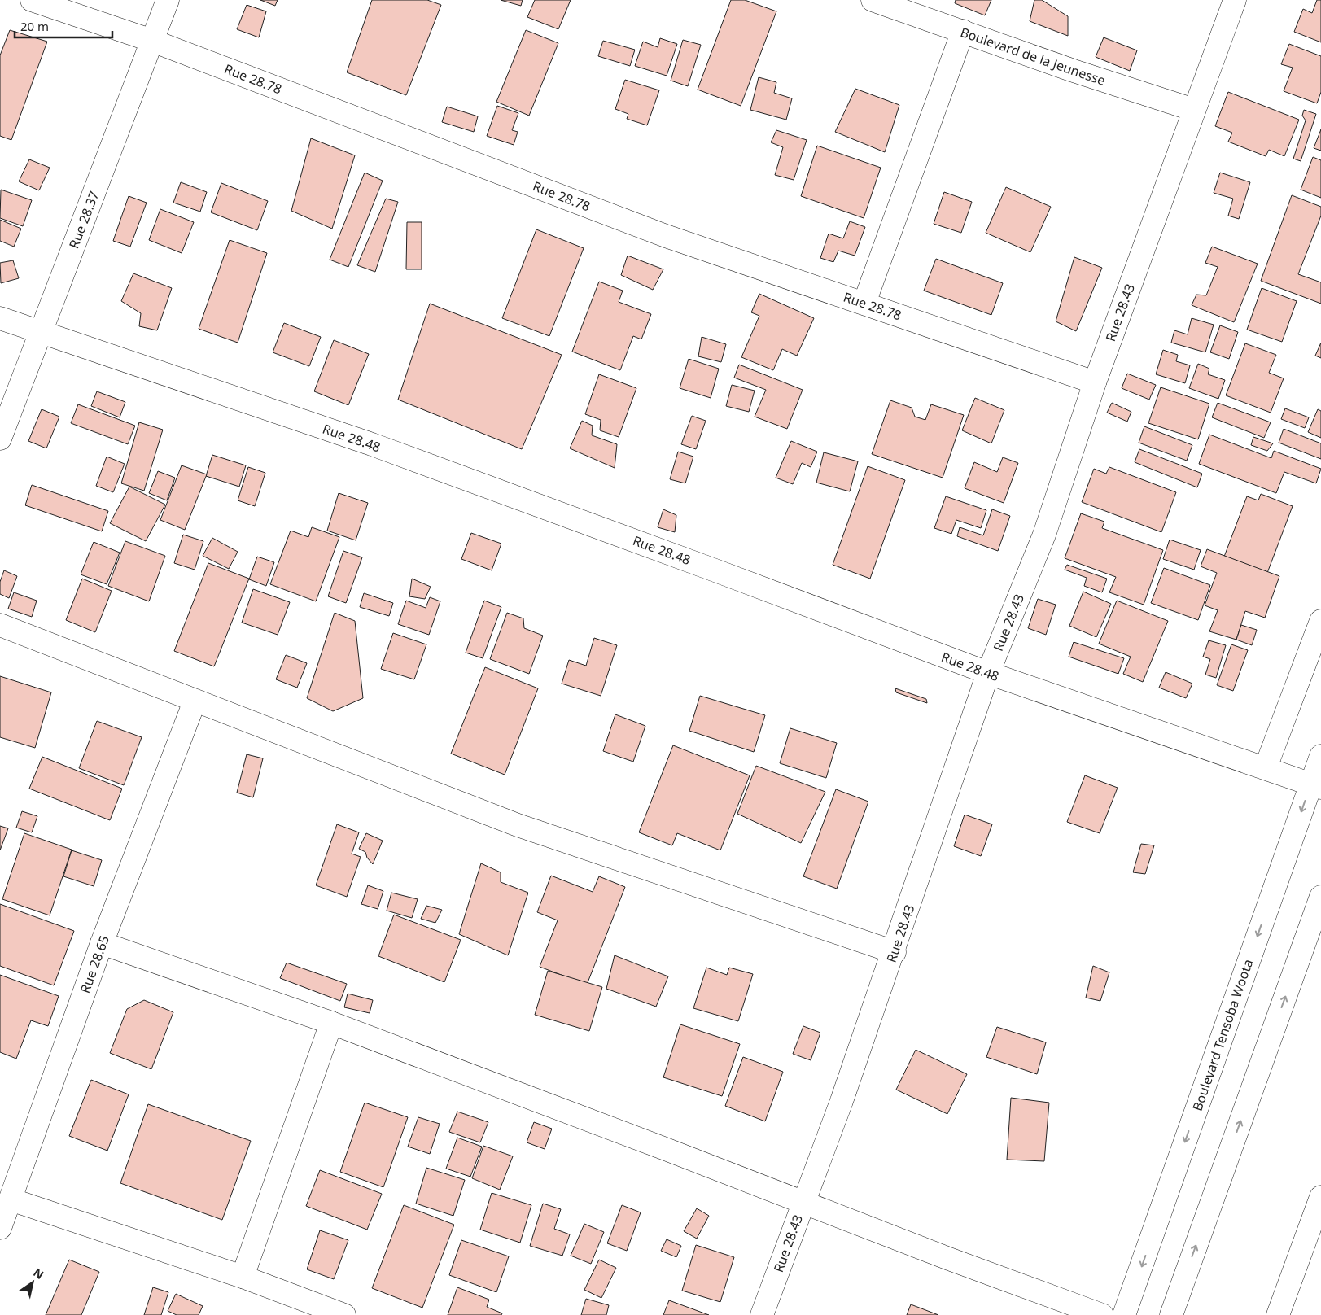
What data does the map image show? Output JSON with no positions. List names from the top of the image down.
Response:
{
  "streets": {
    "street": [
      "Boulevard de la Jeunesse",
      "Rue 28.78",
      "Rue 28.37",
      "Rue 28.43",
      "Rue 28.48",
      "Rue 28.65",
      "Boulevard Tensoba Woota"
    ]
  },
  "crossings": [
    ["Boulevard de la Jeunesse", "Rue 28.43"],
    ["Rue 28.78", "Rue 28.37"],
    ["Rue 28.78", "Rue 28.43"],
    ["Rue 28.37", "Rue 28.48"],
    ["Rue 28.43", "Rue 28.48"],
    ["Rue 28.48", "Boulevard Tensoba Woota"]
  ],
  "scale_bar": "20 m",
  "north": "top right"
}
